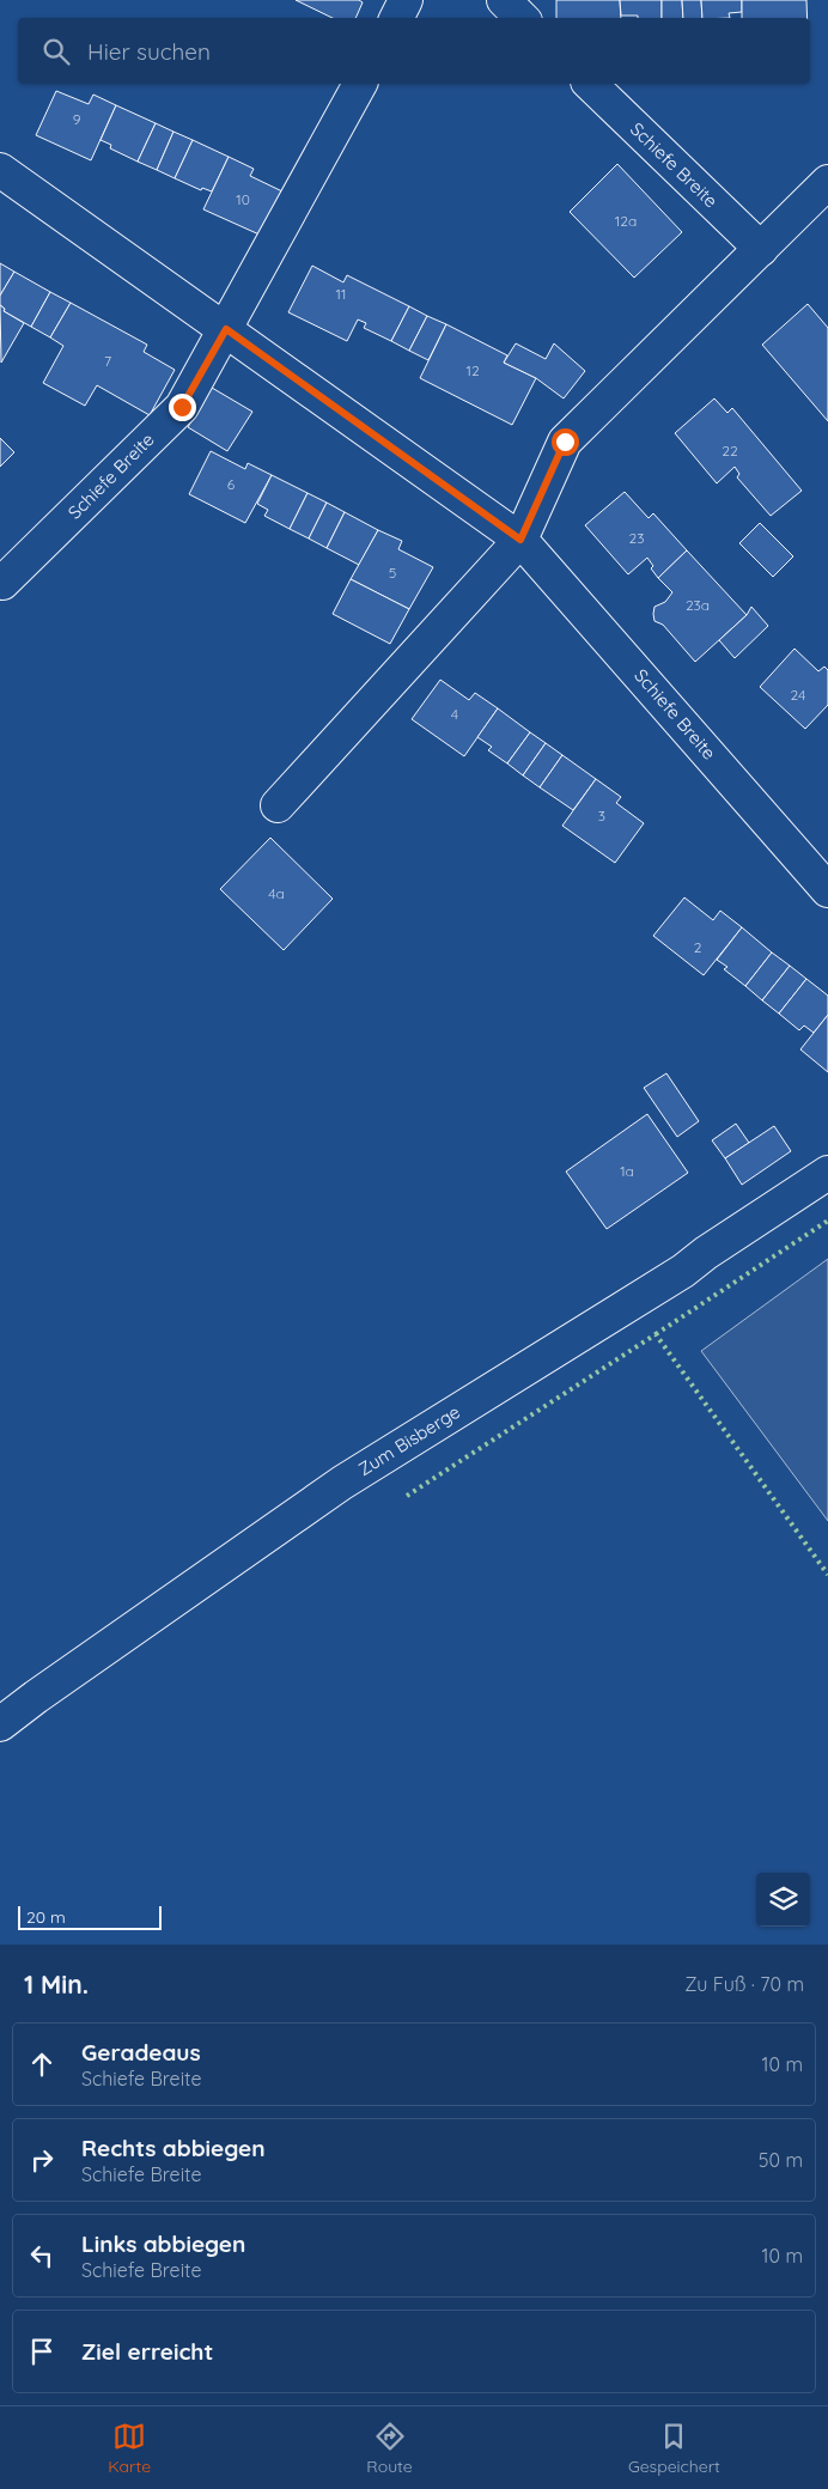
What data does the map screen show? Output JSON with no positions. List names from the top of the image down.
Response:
{
  "streets": {
    "street": ["Schiefe Breite", "Zum Bisberge"]
  },
  "house_numbers": [
    "9",
    "10",
    "12a",
    "11",
    "7",
    "12",
    "22",
    "6",
    "23",
    "5",
    "23a",
    "24",
    "4",
    "3",
    "4a",
    "2",
    "1a"
  ],
  "scale_bar": "20 m",
  "page": {
    "search": "Hier suchen",
    "scale": "20 m",
    "heading": ["1 Min.", "Zu Fuß · 70 m"],
    "list": [
      ["Geradeaus", "Schiefe Breite", "10 m"],
      ["Rechts abbiegen", "Schiefe Breite", "50 m"],
      ["Links abbiegen", "Schiefe Breite", "10 m"],
      "Ziel erreicht"
    ],
    "nav": ["Karte", "Route", "Gespeichert"]
  }
}
